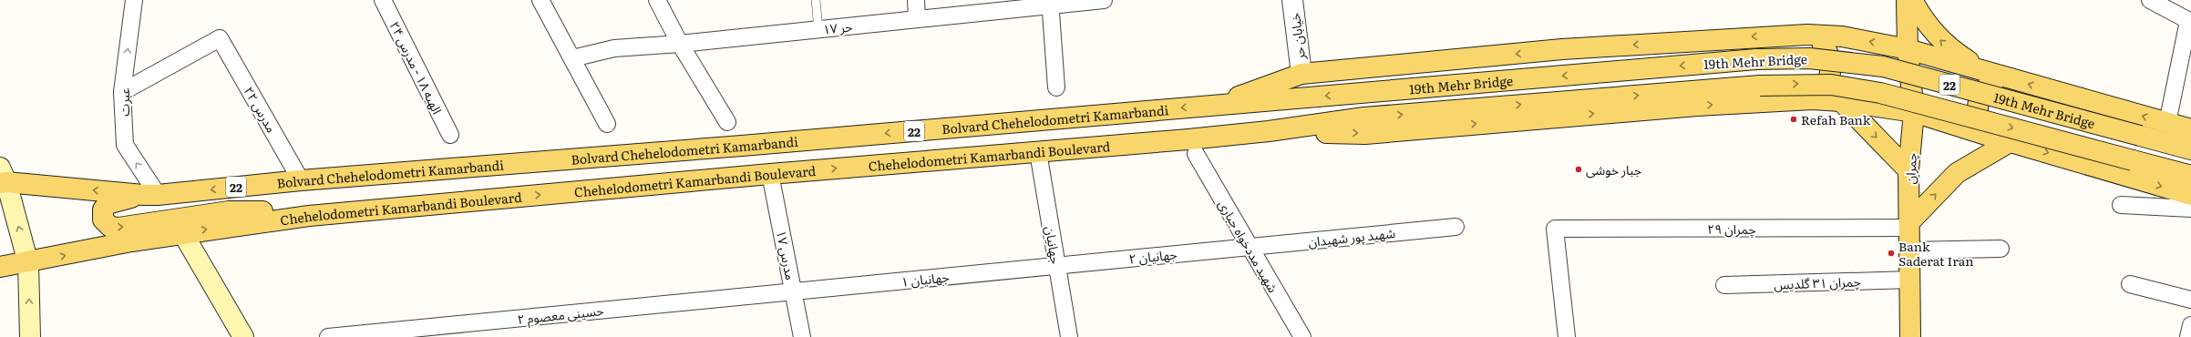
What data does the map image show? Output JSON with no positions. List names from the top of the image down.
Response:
{
  "streets": {
    "main road": [
      "19th Mehr Bridge",
      "22",
      "Bolvard Chehelodometri Kamarbandi",
      "Chehelodometri Kamarbandi Boulevard",
      "چمران"
    ],
    "street": [
      "حر ۱۷",
      "خیابان حر",
      "الهیه ۱۸ - مدرس ۲۴",
      "عبرت",
      "مدرس ۲۲",
      "چمران ۲۹",
      "شهید پور شهیدان",
      "جهانیان",
      "شهید مددخواه جباری",
      "مدرس ۱۷",
      "جهانیان ۲",
      "جهانیان ۱",
      "چمران ۳۱ گلدیس",
      "حسینی معصوم ۲"
    ]
  },
  "crossings": [
    ["19th Mehr Bridge", "Bolvard Chehelodometri Kamarbandi"],
    ["19th Mehr Bridge", "Chehelodometri Kamarbandi Boulevard"],
    ["22", "Bolvard Chehelodometri Kamarbandi"],
    ["22", "Chehelodometri Kamarbandi Boulevard"],
    ["عبرت", "مدرس ۲۲"],
    ["عبرت", "Bolvard Chehelodometri Kamarbandi"],
    ["مدرس ۲۲", "Bolvard Chehelodometri Kamarbandi"],
    ["Chehelodometri Kamarbandi Boulevard", "جهانیان"],
    ["Chehelodometri Kamarbandi Boulevard", "مدرس ۱۷"],
    ["چمران", "چمران ۲۹"],
    ["چمران", "چمران ۳۱ گلدیس"],
    ["شهید پور شهیدان", "شهید مددخواه جباری"],
    ["شهید پور شهیدان", "جهانیان ۲"],
    ["جهانیان", "جهانیان ۲"],
    ["جهانیان", "جهانیان ۱"],
    ["شهید مددخواه جباری", "جهانیان ۲"],
    ["مدرس ۱۷", "جهانیان ۱"],
    ["مدرس ۱۷", "حسینی معصوم ۲"],
    ["جهانیان ۲", "جهانیان ۱"],
    ["جهانیان ۱", "حسینی معصوم ۲"]
  ],
  "one_way": ["عبرت", "Bolvard Chehelodometri Kamarbandi", "Chehelodometri Kamarbandi Boulevard"],
  "places": ["Refah Bank", "جبار خوشی", "Bank Saderat Iran"]
}
